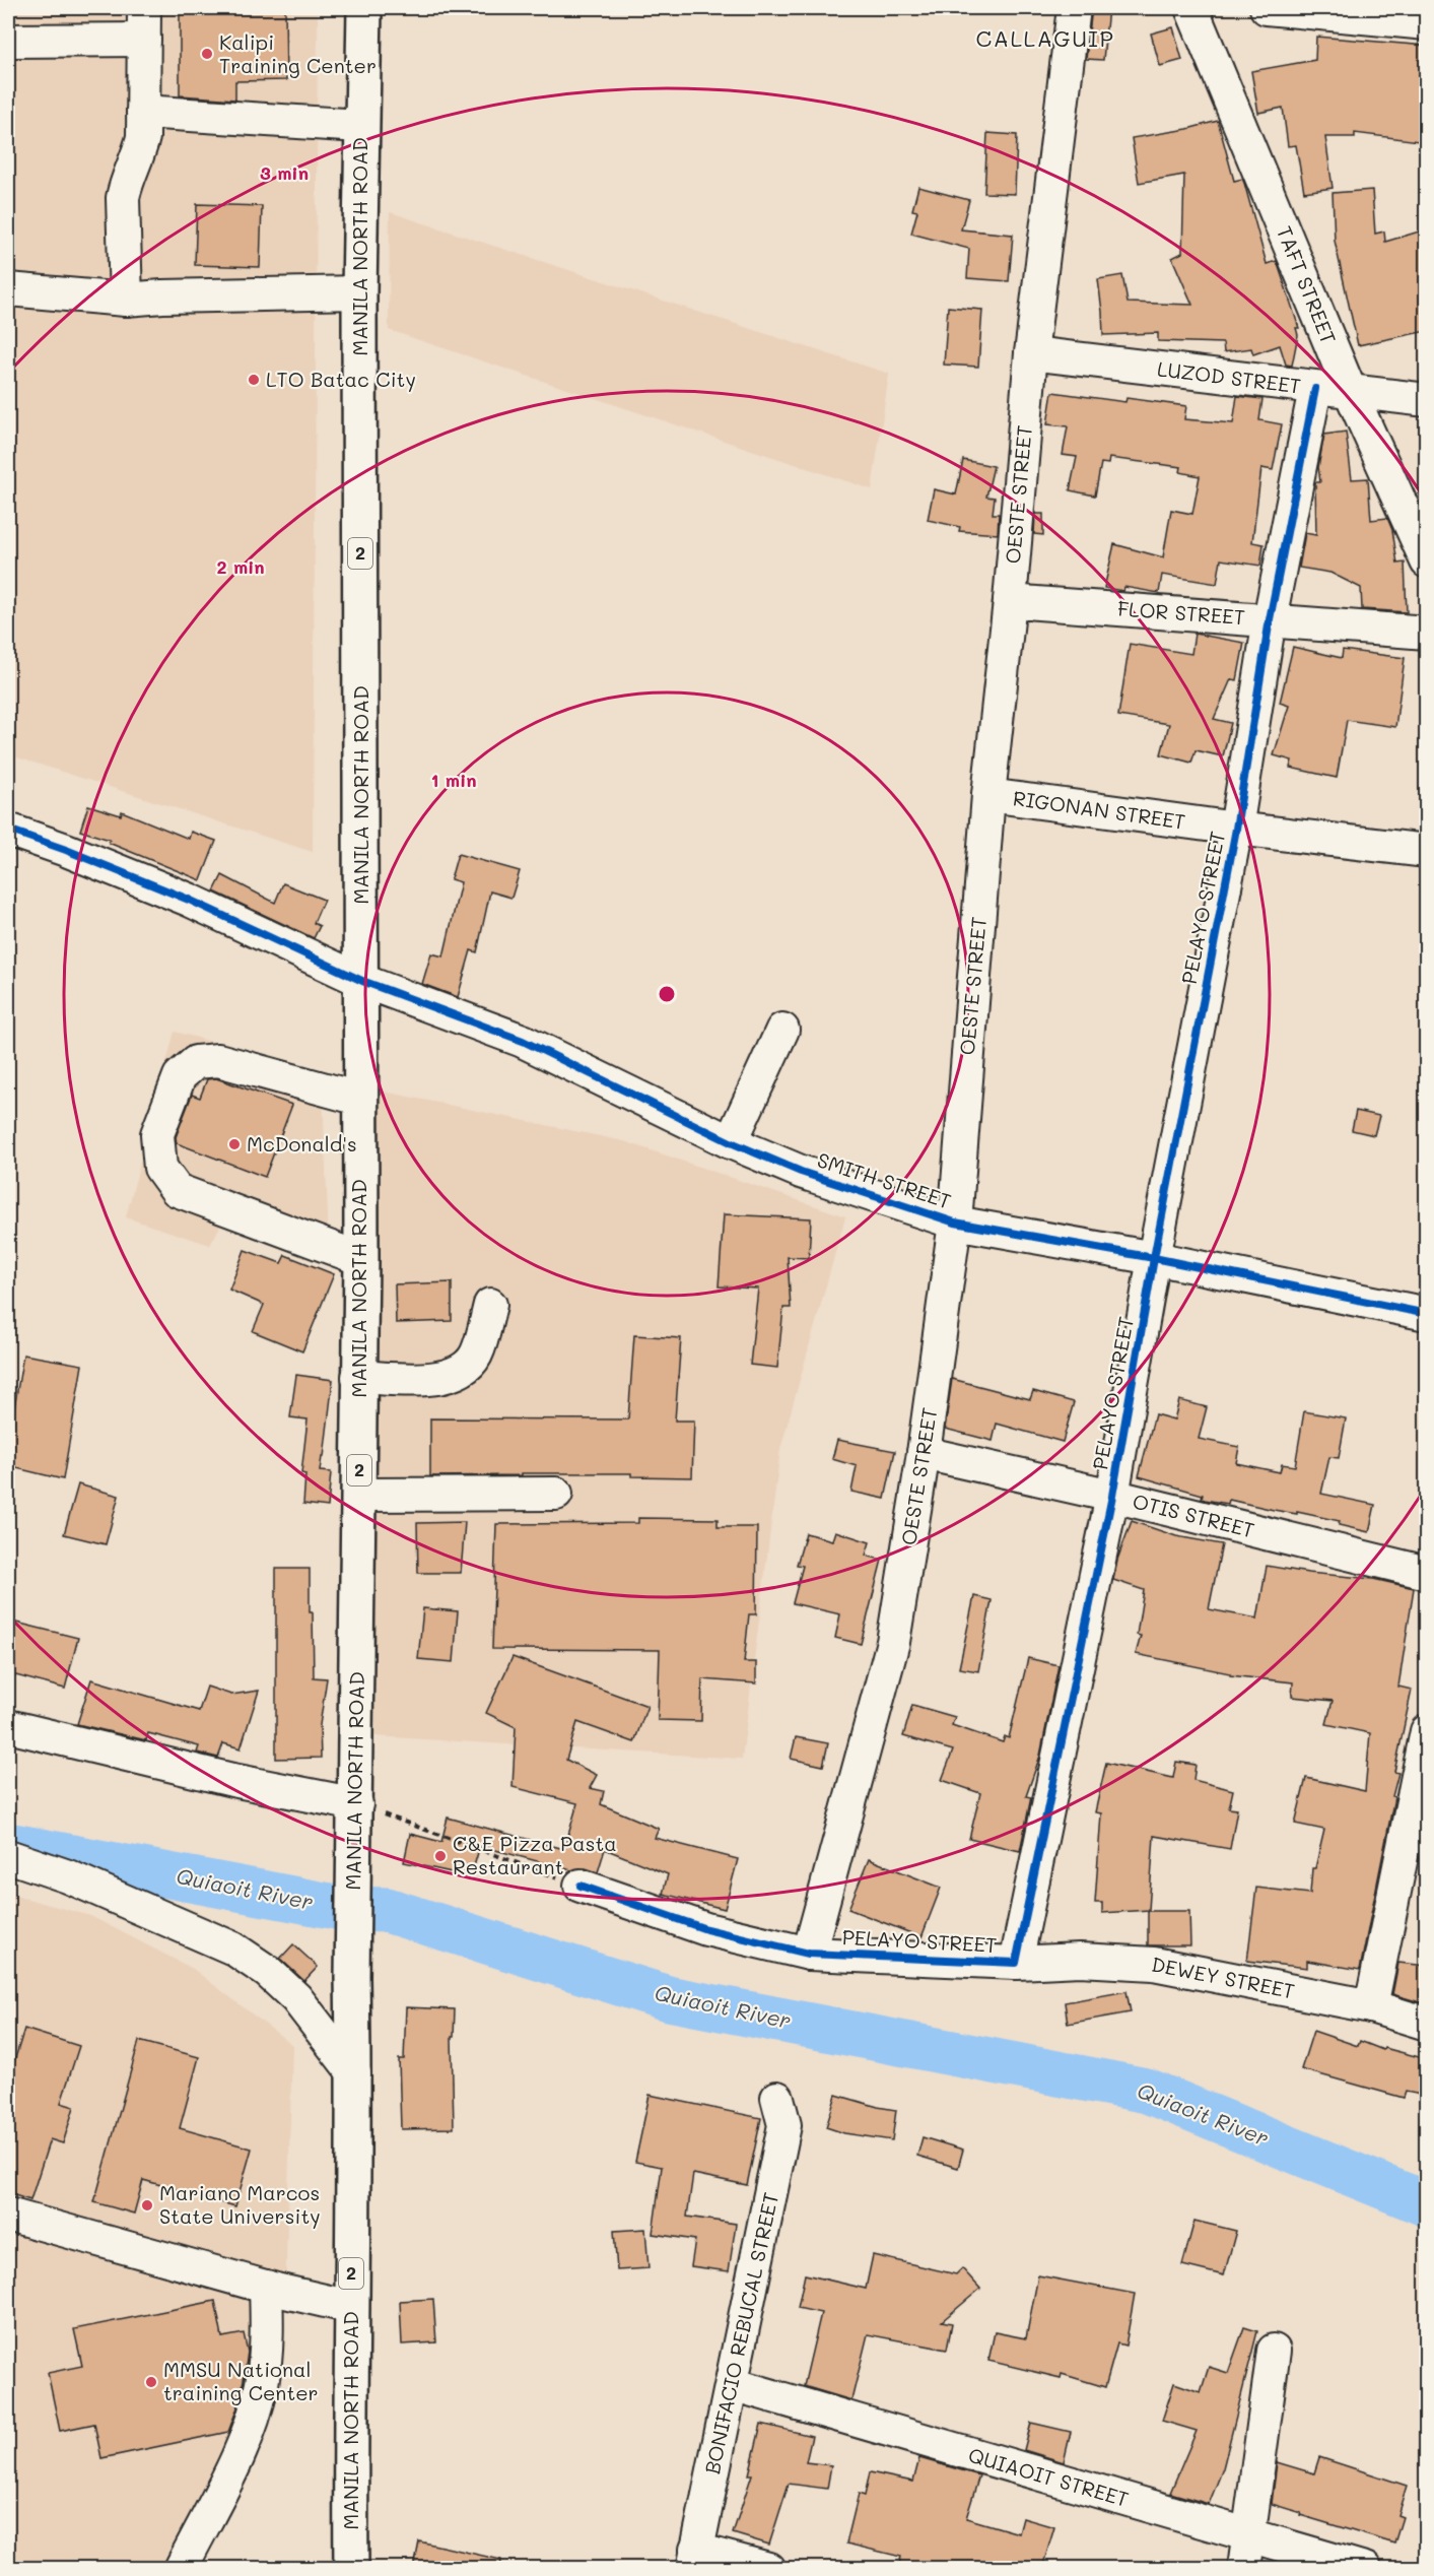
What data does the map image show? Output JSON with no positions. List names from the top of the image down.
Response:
{
  "streets": {
    "highway": ["MANILA NORTH ROAD", "2"],
    "street": [
      "TAFT STREET",
      "LUZOD STREET",
      "OESTE STREET",
      "FLOR STREET",
      "RIGONAN STREET",
      "PELAYO STREET",
      "SMITH STREET",
      "OTIS STREET",
      "DEWEY STREET",
      "BONIFACIO REBUCAL STREET",
      "QUIAOIT STREET"
    ]
  },
  "crossings": [
    ["MANILA NORTH ROAD", "SMITH STREET"],
    ["TAFT STREET", "LUZOD STREET"],
    ["LUZOD STREET", "OESTE STREET"],
    ["LUZOD STREET", "PELAYO STREET"],
    ["OESTE STREET", "FLOR STREET"],
    ["OESTE STREET", "RIGONAN STREET"],
    ["OESTE STREET", "PELAYO STREET"],
    ["OESTE STREET", "SMITH STREET"],
    ["OESTE STREET", "OTIS STREET"],
    ["FLOR STREET", "PELAYO STREET"],
    ["RIGONAN STREET", "PELAYO STREET"],
    ["PELAYO STREET", "SMITH STREET"],
    ["PELAYO STREET", "OTIS STREET"],
    ["PELAYO STREET", "DEWEY STREET"],
    ["BONIFACIO REBUCAL STREET", "QUIAOIT STREET"]
  ],
  "districts": ["CALLAGUIP"],
  "water": ["Quiaoit River"],
  "places": [
    "Kalipi Training Center",
    "LTO Batac City",
    "McDonald's",
    "C&E Pizza Pasta Restaurant",
    "Mariano Marcos State University",
    "MMSU National training Center"
  ],
  "rings": ["3 min", "2 min", "1 min"]
}
